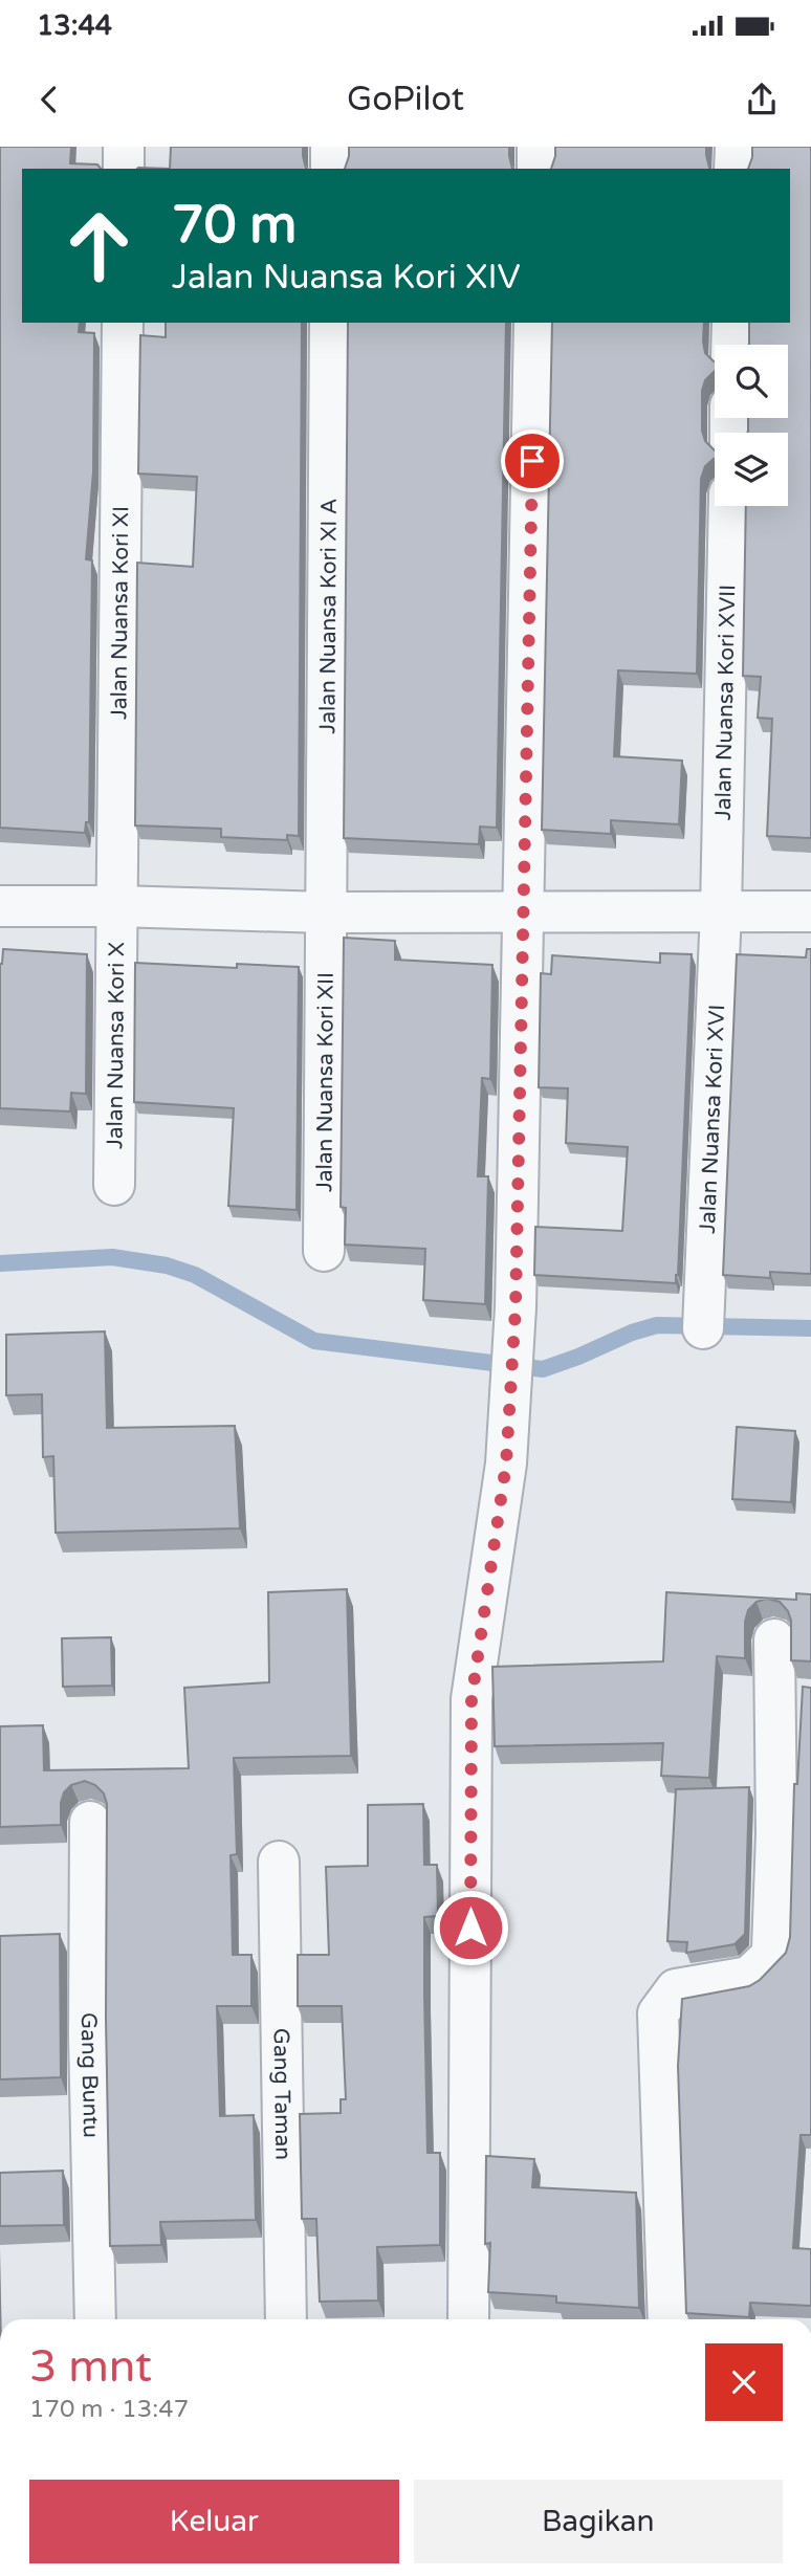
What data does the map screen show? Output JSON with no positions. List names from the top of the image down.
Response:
{
  "streets": {
    "street": [
      "Jalan Nuansa Kori XI",
      "Jalan Nuansa Kori XI A",
      "Jalan Nuansa Kori XVII",
      "Jalan Nuansa Kori X",
      "Jalan Nuansa Kori XII",
      "Jalan Nuansa Kori XVI",
      "Gang Buntu",
      "Gang Taman"
    ]
  },
  "crossings": [
    ["Jalan Nuansa Kori XI", "Jalan Nuansa Kori X"],
    ["Jalan Nuansa Kori XI A", "Jalan Nuansa Kori XII"],
    ["Jalan Nuansa Kori XVII", "Jalan Nuansa Kori XVI"]
  ],
  "page": {
    "status": "13:44",
    "header": "GoPilot",
    "turn": ["70 m", "Jalan Nuansa Kori XIV"],
    "heading": ["3 mnt", "170 m · 13:47"],
    "buttons": ["Keluar", "Bagikan"]
  }
}
